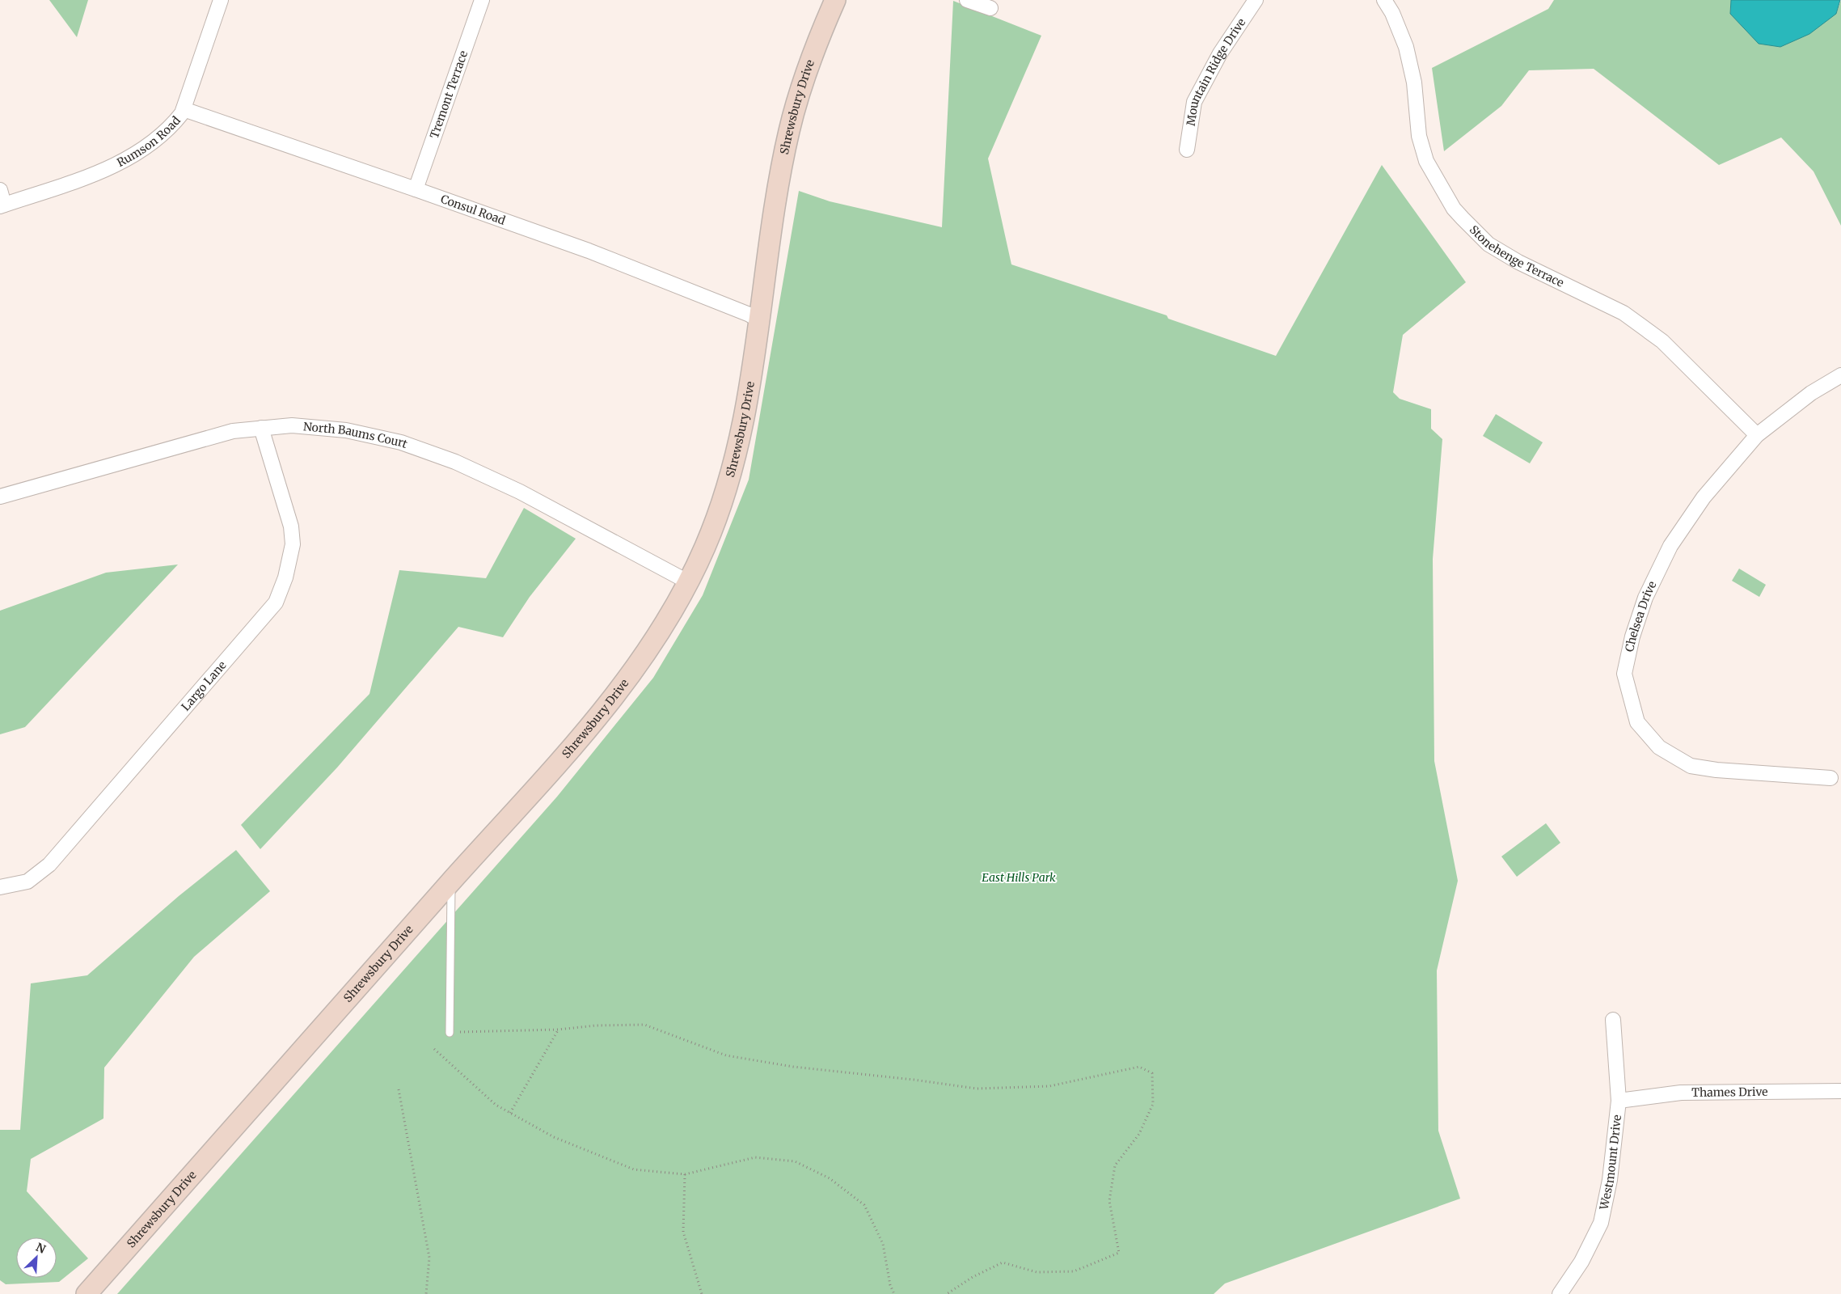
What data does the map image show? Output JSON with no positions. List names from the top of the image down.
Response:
{
  "streets": {
    "main road": ["Shrewsbury Drive"],
    "street": [
      "Mountain Ridge Drive",
      "Tremont Terrace",
      "Rumson Road",
      "Consul Road",
      "Stonehenge Terrace",
      "North Baums Court",
      "Chelsea Drive",
      "Largo Lane",
      "Thames Drive",
      "Westmount Drive"
    ]
  },
  "crossings": [
    ["Tremont Terrace", "Consul Road"],
    ["Shrewsbury Drive", "Consul Road"],
    ["Shrewsbury Drive", "North Baums Court"],
    ["Rumson Road", "Consul Road"],
    ["Stonehenge Terrace", "Chelsea Drive"],
    ["North Baums Court", "Largo Lane"],
    ["Thames Drive", "Westmount Drive"]
  ],
  "parks": ["East Hills Park"],
  "north": "top right"
}
